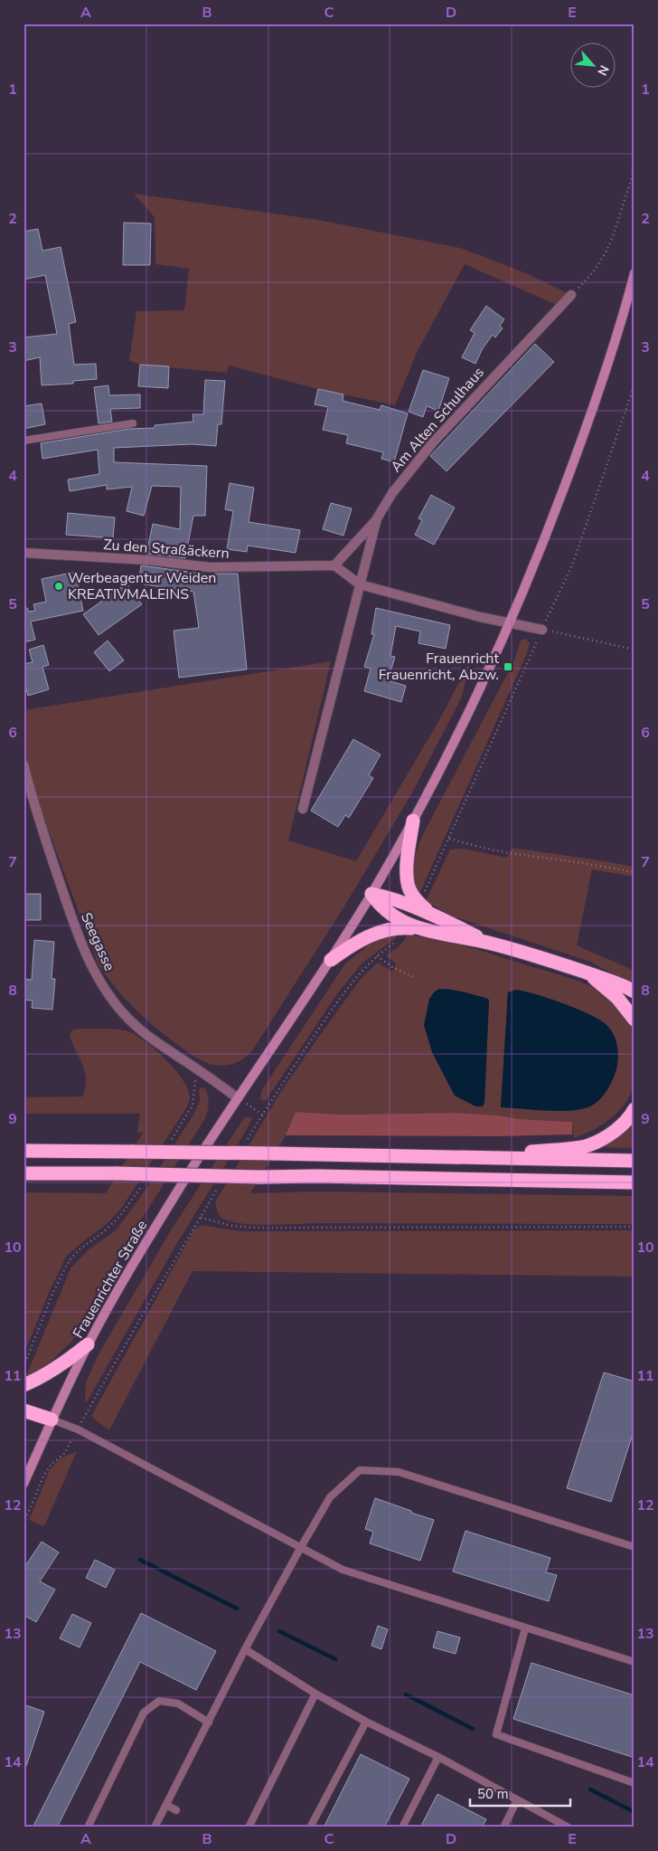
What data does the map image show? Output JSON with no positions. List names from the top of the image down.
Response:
{
  "streets": {
    "main road": ["Frauenrichter Straße"],
    "street": ["Am Alten Schulhaus", "Zu den Straßäckern", "Seegasse"]
  },
  "crossings": [
    ["Seegasse", "Frauenrichter Straße"]
  ],
  "places": {
    "other": ["Werbeagentur Weiden KREATIVMALEINS"],
    "transit": ["Frauenricht Frauenricht, Abzw."]
  },
  "scale_bar": "50 m",
  "north": "bottom right",
  "grid": {
    "columns": [
      "A",
      "B",
      "C",
      "D",
      "E"
    ],
    "rows": [
      "1",
      "2",
      "3",
      "4",
      "5",
      "6",
      "7",
      "8",
      "9",
      "10",
      "11",
      "12",
      "13",
      "14"
    ]
  }
}
